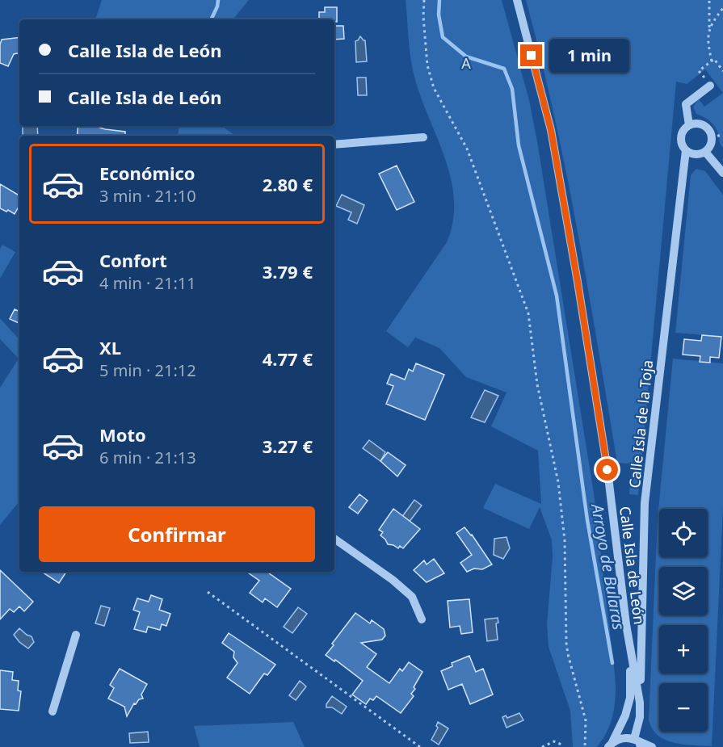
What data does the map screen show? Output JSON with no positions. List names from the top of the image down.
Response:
{
  "streets": {
    "street": ["Calle Isla de la Toja", "Calle Isla de León"]
  },
  "crossings": [
    ["Calle Isla de la Toja", "Calle Isla de León"]
  ],
  "water": ["Arroyo de Bularas"],
  "parks": ["A"],
  "page": {
    "banner": ["Calle Isla de León", "Calle Isla de León"],
    "bubble": "1 min",
    "list": [
      {
        "name": "Económico",
        "note": "3 min · 21:10",
        "value": "2.80 €"
      },
      {
        "name": "Confort",
        "note": "4 min · 21:11",
        "value": "3.79 €"
      },
      {
        "name": "XL",
        "note": "5 min · 21:12",
        "value": "4.77 €"
      },
      {
        "name": "Moto",
        "note": "6 min · 21:13",
        "value": "3.27 €"
      }
    ],
    "buttons": "Confirmar",
    "map_buttons": ["+", "−"]
  }
}
